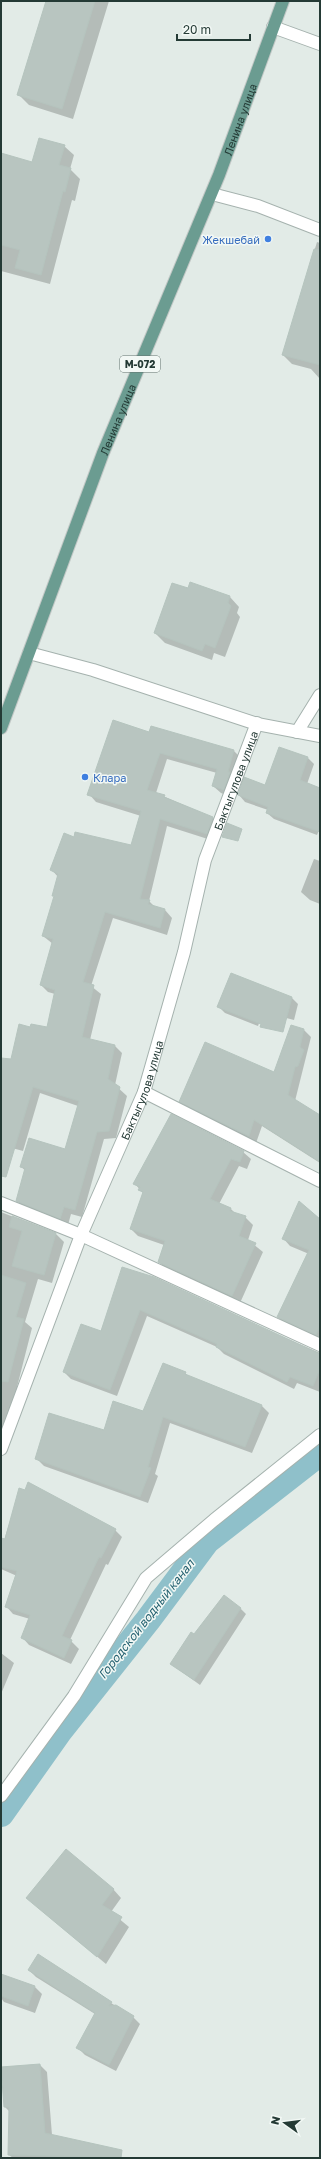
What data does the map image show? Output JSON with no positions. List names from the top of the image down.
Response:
{
  "streets": {
    "main road": ["Ленина улица", "М-072"],
    "street": ["Бактыгулова улица"]
  },
  "water": ["Городской водный канал"],
  "places": ["Жекшебай", "Клара"],
  "scale_bar": "20 m",
  "north": "left"
}
